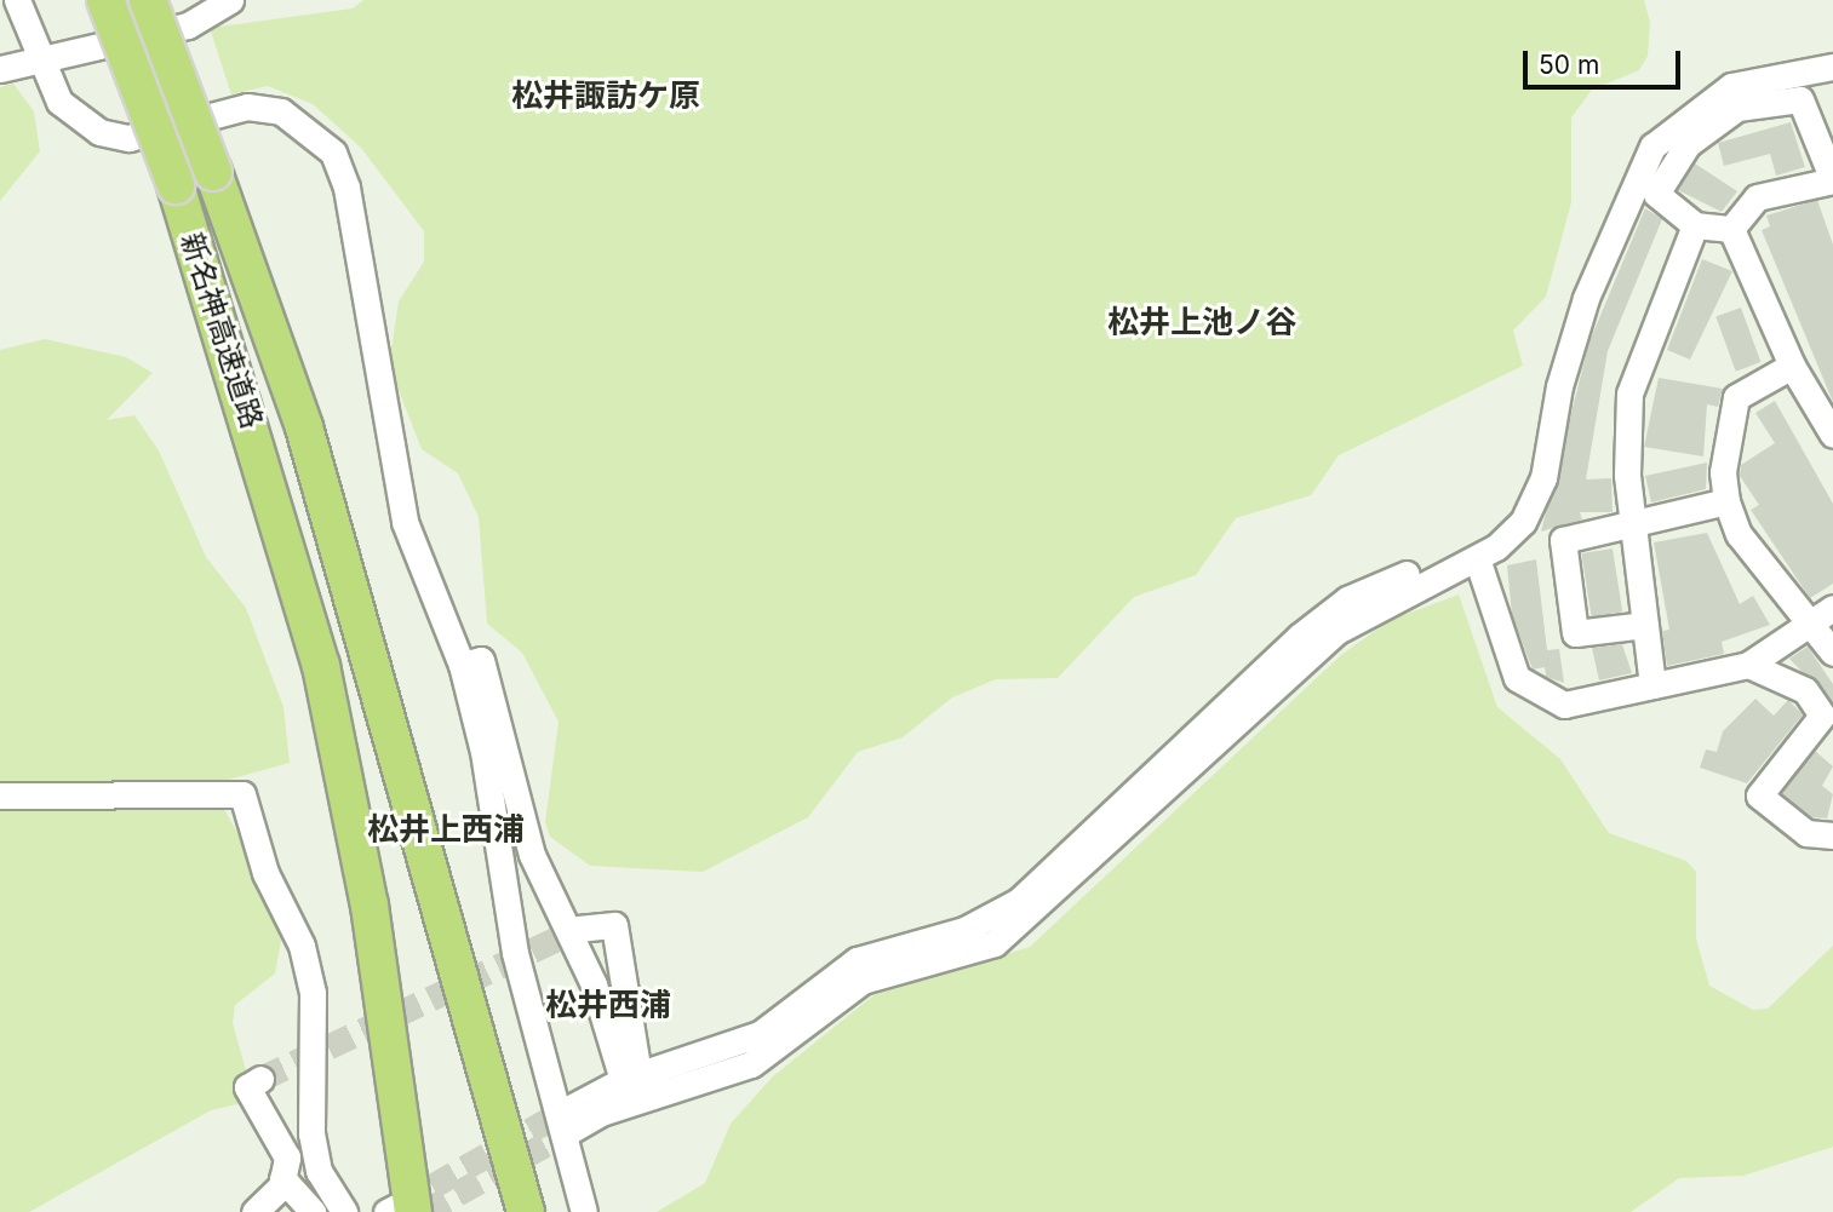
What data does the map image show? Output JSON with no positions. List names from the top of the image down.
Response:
{
  "streets": {
    "highway": ["新名神高速道路"]
  },
  "districts": [
    "松井諏訪ケ原",
    "松井上池ノ谷",
    "松井上西浦",
    "松井西浦"
  ],
  "scale_bar": "50 m"
}
